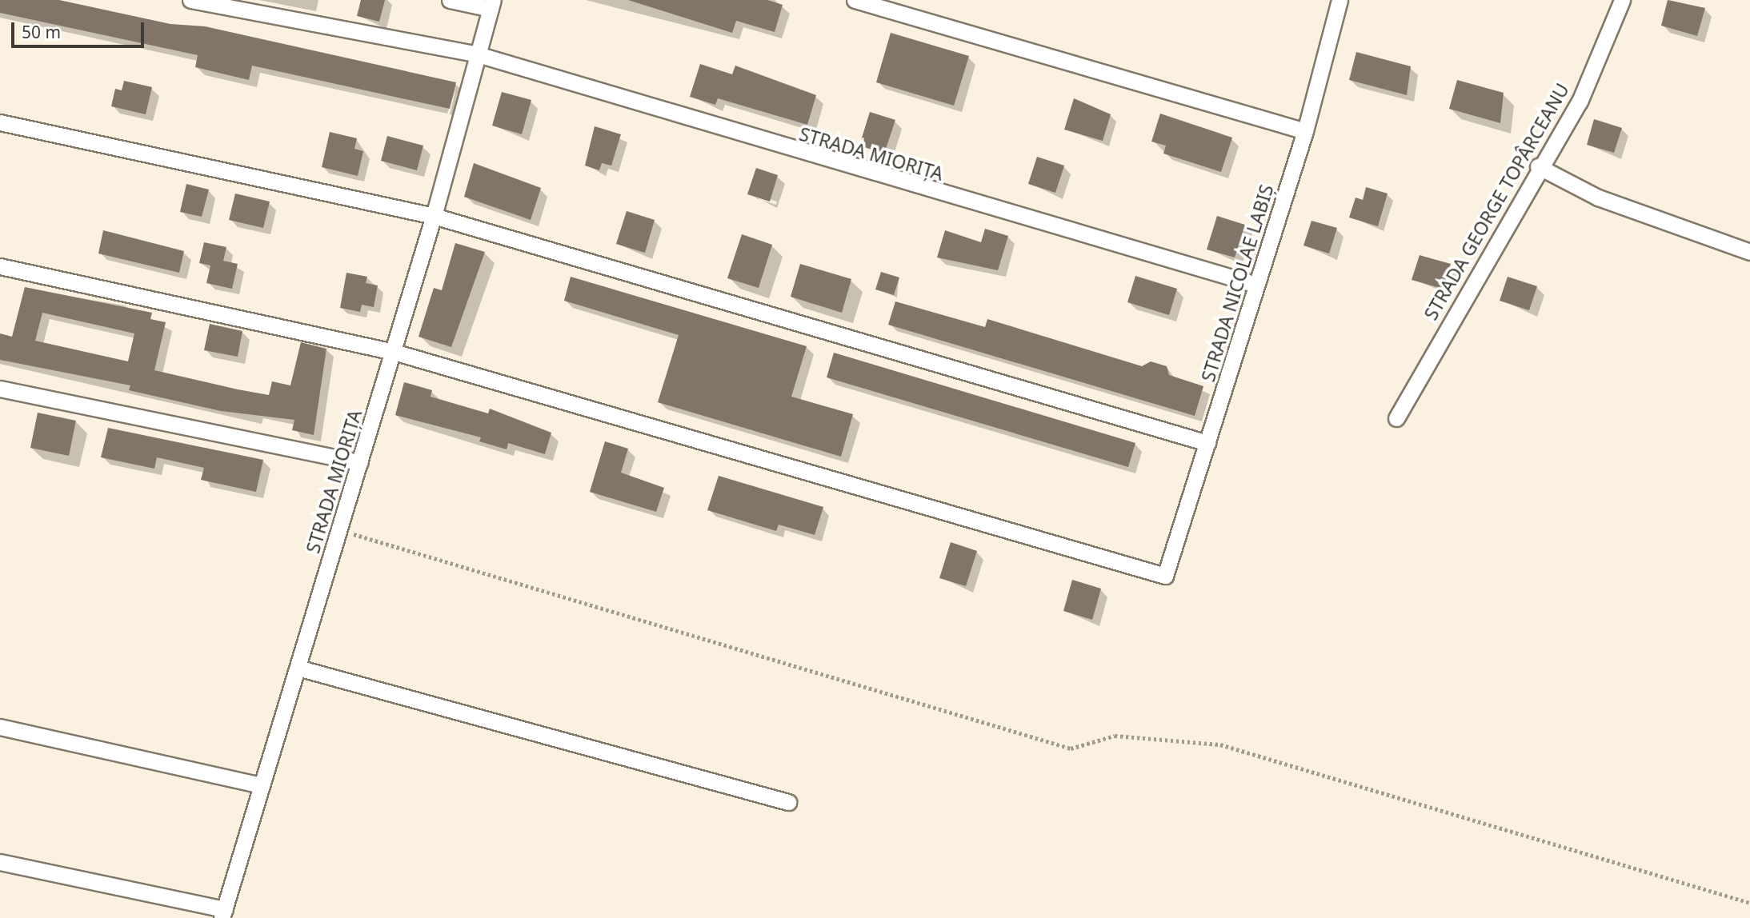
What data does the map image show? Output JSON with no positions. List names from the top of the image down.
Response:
{
  "streets": {
    "street": ["STRADA MIORIȚA", "STRADA GEORGE TOPÂRCEANU", "STRADA NICOLAE LABIȘ"]
  },
  "crossings": [
    ["STRADA MIORIȚA", "STRADA NICOLAE LABIȘ"]
  ],
  "scale_bar": "50 m"
}
